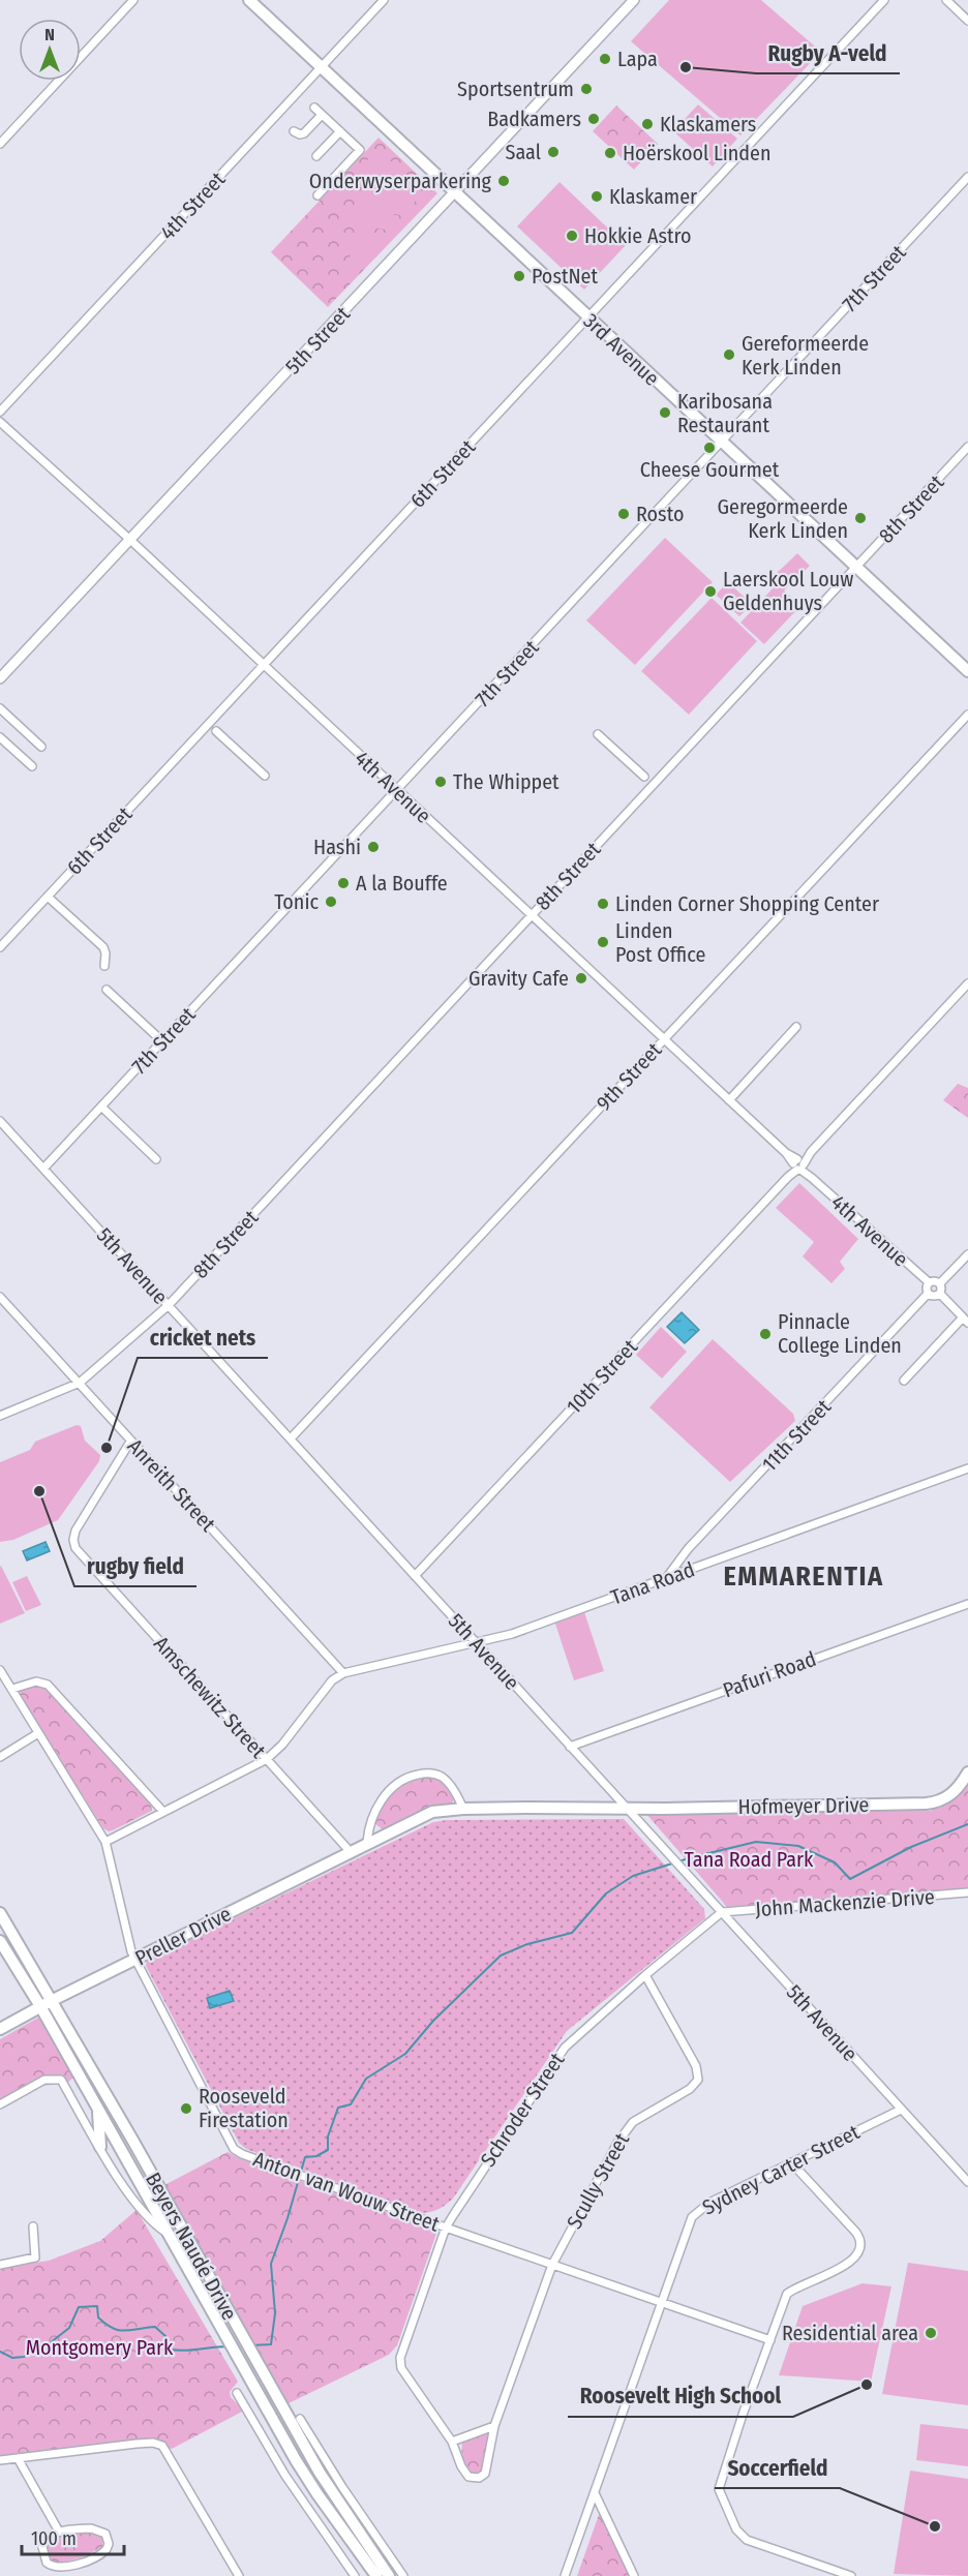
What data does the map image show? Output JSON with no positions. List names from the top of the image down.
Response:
{
  "streets": {
    "main road": [
      "3rd Avenue",
      "Hofmeyer Drive",
      "Preller Drive",
      "Beyers Naudé Drive"
    ],
    "street": [
      "4th Street",
      "7th Street",
      "5th Street",
      "6th Street",
      "8th Street",
      "4th Avenue",
      "9th Street",
      "5th Avenue",
      "10th Street",
      "11th Street",
      "Anreith Street",
      "Tana Road",
      "Pafuri Road",
      "Amschewitz Street",
      "John Mackenzie Drive",
      "Schroder Street",
      "Sydney Carter Street",
      "Scully Street",
      "Anton van Wouw Street"
    ]
  },
  "crossings": [
    ["4th Street", "3rd Avenue"],
    ["7th Street", "3rd Avenue"],
    ["7th Street", "4th Avenue"],
    ["7th Street", "5th Avenue"],
    ["5th Street", "3rd Avenue"],
    ["5th Street", "4th Avenue"],
    ["3rd Avenue", "6th Street"],
    ["3rd Avenue", "8th Street"],
    ["6th Street", "4th Avenue"],
    ["8th Street", "4th Avenue"],
    ["8th Street", "5th Avenue"],
    ["8th Street", "Anreith Street"],
    ["4th Avenue", "9th Street"],
    ["4th Avenue", "10th Street"],
    ["4th Avenue", "11th Street"],
    ["9th Street", "5th Avenue"],
    ["5th Avenue", "10th Street"],
    ["5th Avenue", "Tana Road"],
    ["5th Avenue", "Pafuri Road"],
    ["5th Avenue", "Hofmeyer Drive"],
    ["5th Avenue", "John Mackenzie Drive"],
    ["5th Avenue", "Preller Drive"],
    ["5th Avenue", "Schroder Street"],
    ["5th Avenue", "Sydney Carter Street"],
    ["11th Street", "Tana Road"],
    ["Anreith Street", "Tana Road"],
    ["Anreith Street", "Amschewitz Street"],
    ["Amschewitz Street", "Preller Drive"],
    ["Hofmeyer Drive", "Preller Drive"],
    ["John Mackenzie Drive", "Schroder Street"],
    ["Preller Drive", "Anton van Wouw Street"],
    ["Preller Drive", "Beyers Naudé Drive"],
    ["Schroder Street", "Scully Street"],
    ["Schroder Street", "Anton van Wouw Street"],
    ["Sydney Carter Street", "Anton van Wouw Street"],
    ["Scully Street", "Anton van Wouw Street"]
  ],
  "districts": ["EMMARENTIA"],
  "parks": ["Tana Road Park", "Montgomery Park"],
  "places": [
    "Lapa",
    "Rugby A-veld",
    "Sportsentrum",
    "Badkamers",
    "Klaskamers",
    "Saal",
    "Hoërskool Linden",
    "Onderwyserparkering",
    "Klaskamer",
    "Hokkie Astro",
    "PostNet",
    "Gereformeerde Kerk Linden",
    "Karibosana Restaurant",
    "Cheese Gourmet",
    "Rosto",
    "Geregormeerde Kerk Linden",
    "Laerskool Louw Geldenhuys",
    "The Whippet",
    "Hashi",
    "A la Bouffe",
    "Tonic",
    "Linden Corner Shopping Center",
    "Linden Post Office",
    "Gravity Cafe",
    "Pinnacle College Linden",
    "cricket nets",
    "rugby field",
    "Rooseveld Firestation",
    "Residential area",
    "Roosevelt High School",
    "Soccerfield"
  ],
  "scale_bar": "100 m",
  "north": "top"
}
